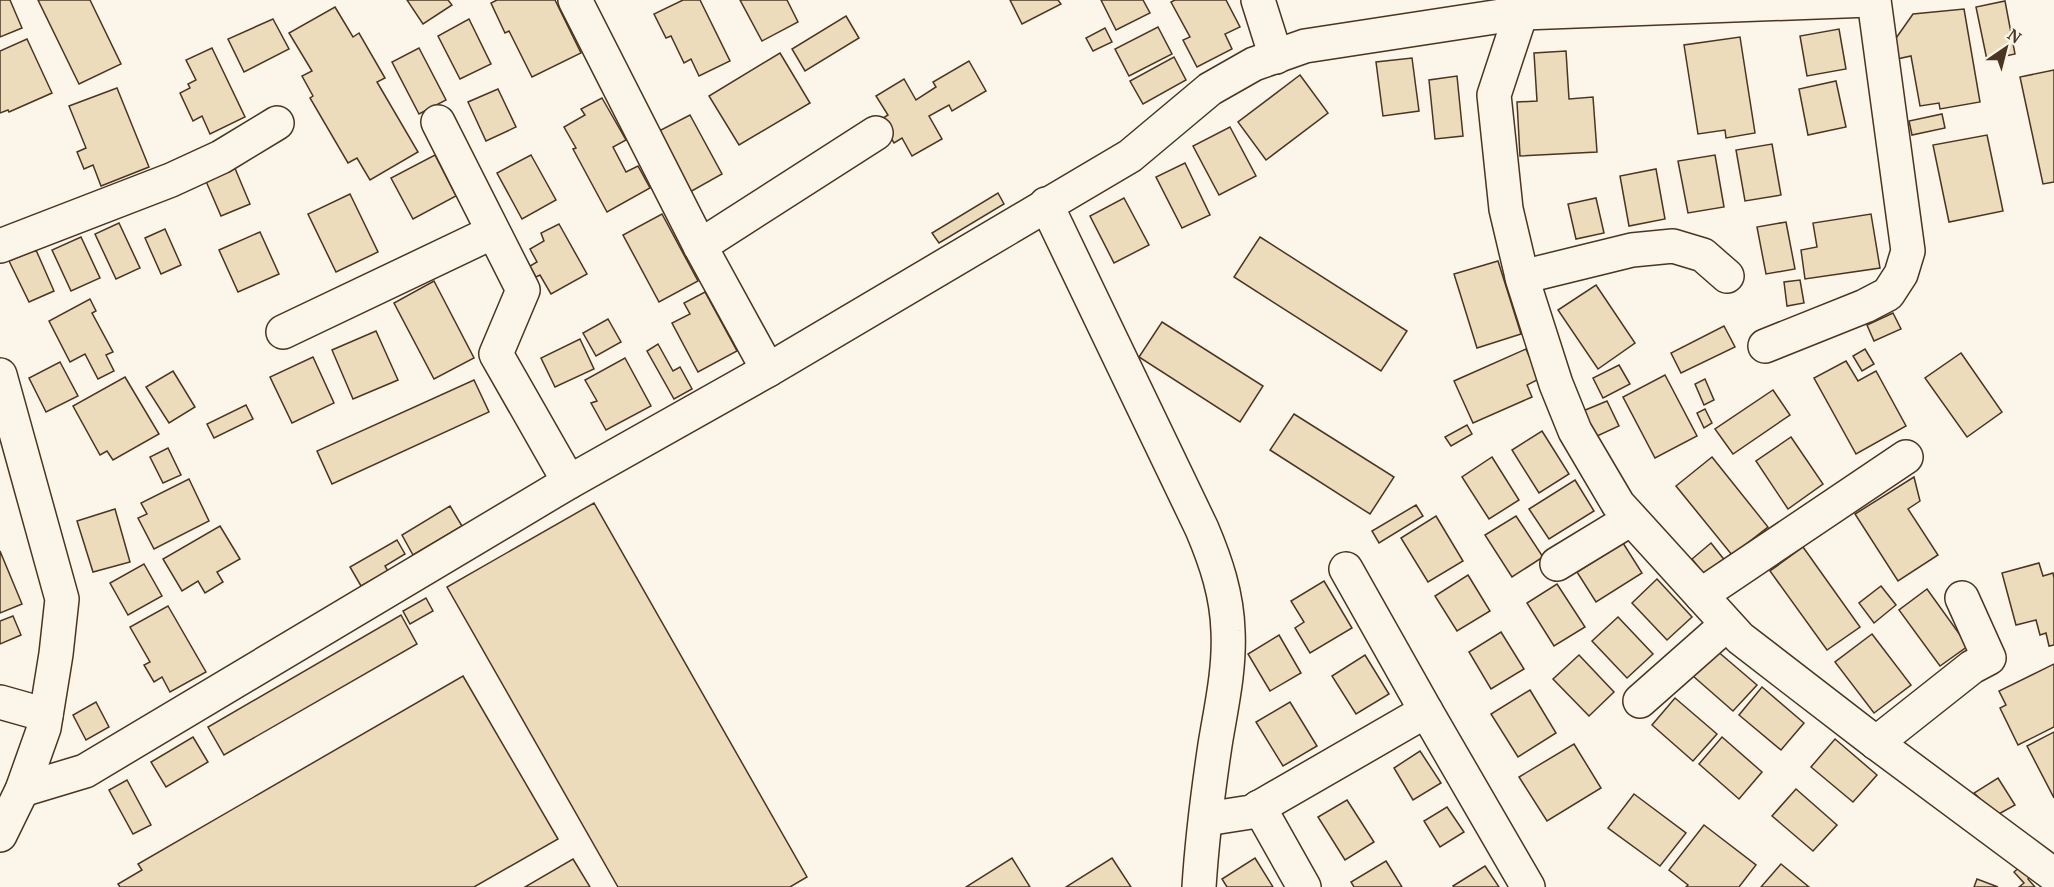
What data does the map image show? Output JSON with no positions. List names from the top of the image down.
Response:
{
  "north": "top right"
}
